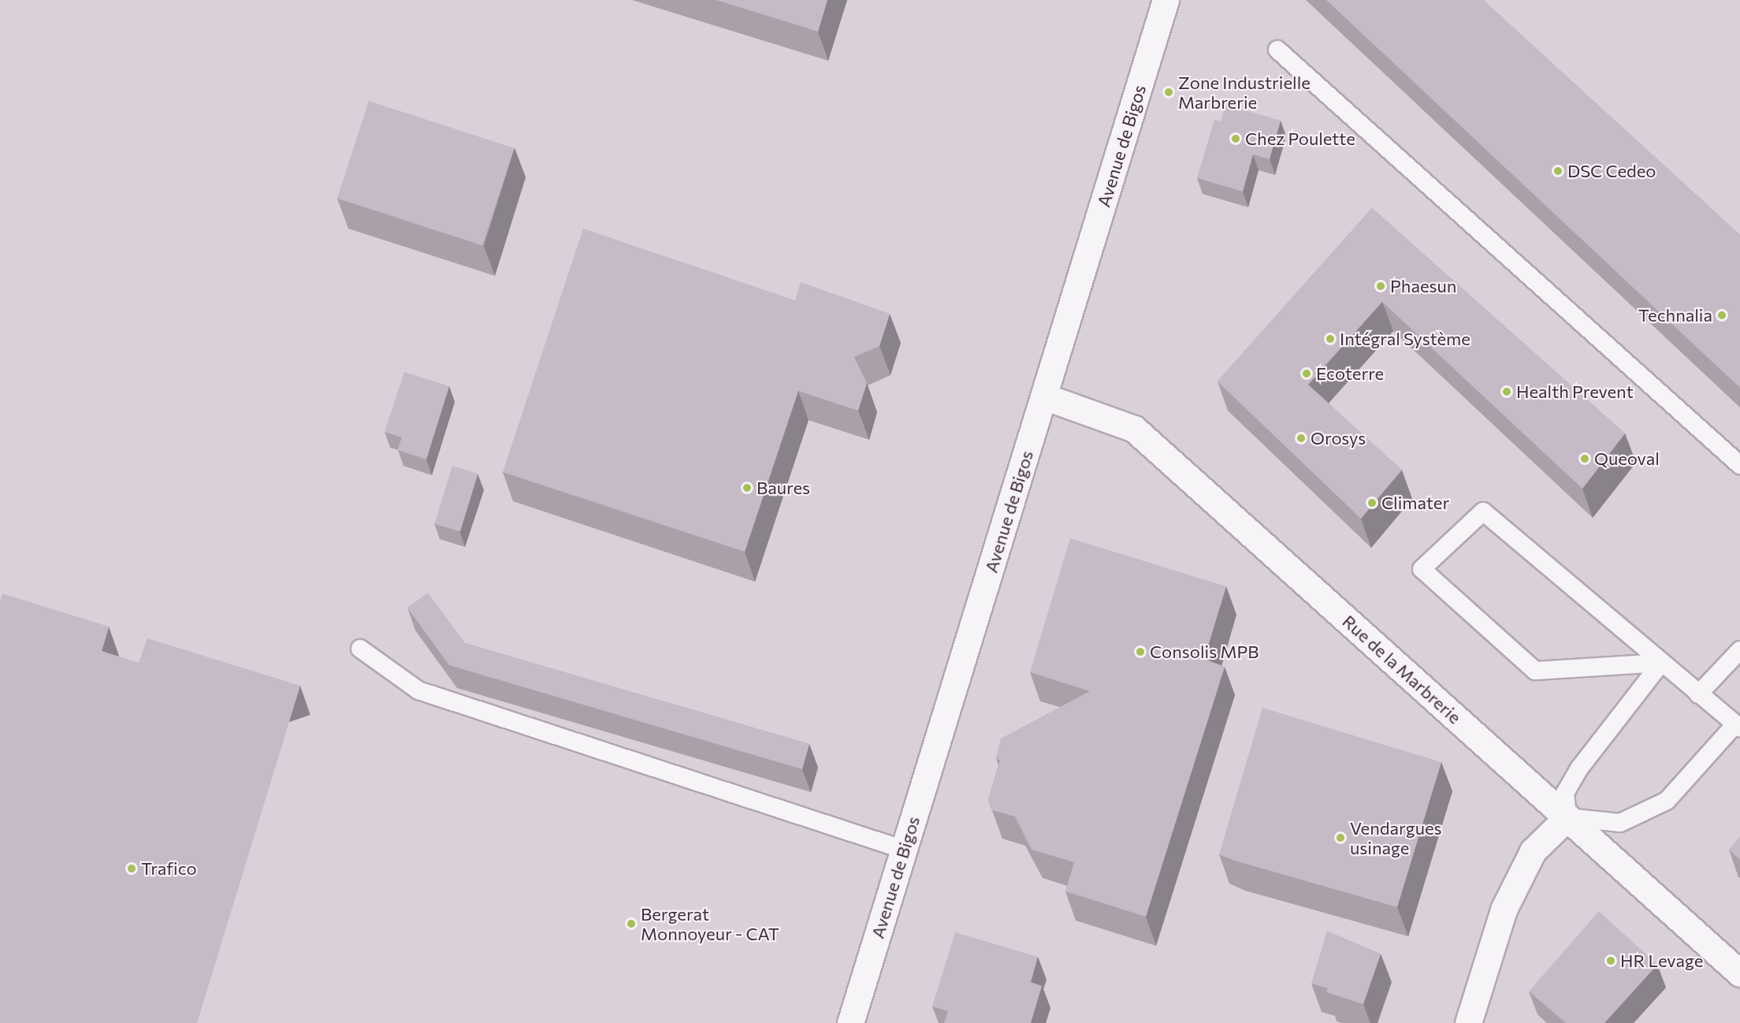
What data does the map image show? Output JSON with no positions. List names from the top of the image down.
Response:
{
  "streets": {
    "street": ["Avenue de Bigos", "Rue de la Marbrerie"]
  },
  "crossings": [
    ["Avenue de Bigos", "Rue de la Marbrerie"]
  ],
  "places": [
    "Zone Industrielle Marbrerie",
    "Chez Poulette",
    "DSC Cedeo",
    "Phaesun",
    "Technalia",
    "Intégral Système",
    "Ecoterre",
    "Health Prevent",
    "Orosys",
    "Queoval",
    "Baures",
    "Climater",
    "Consolis MPB",
    "Vendargues usinage",
    "Trafico",
    "Bergerat Monnoyeur - CAT",
    "HR Levage"
  ]
}
